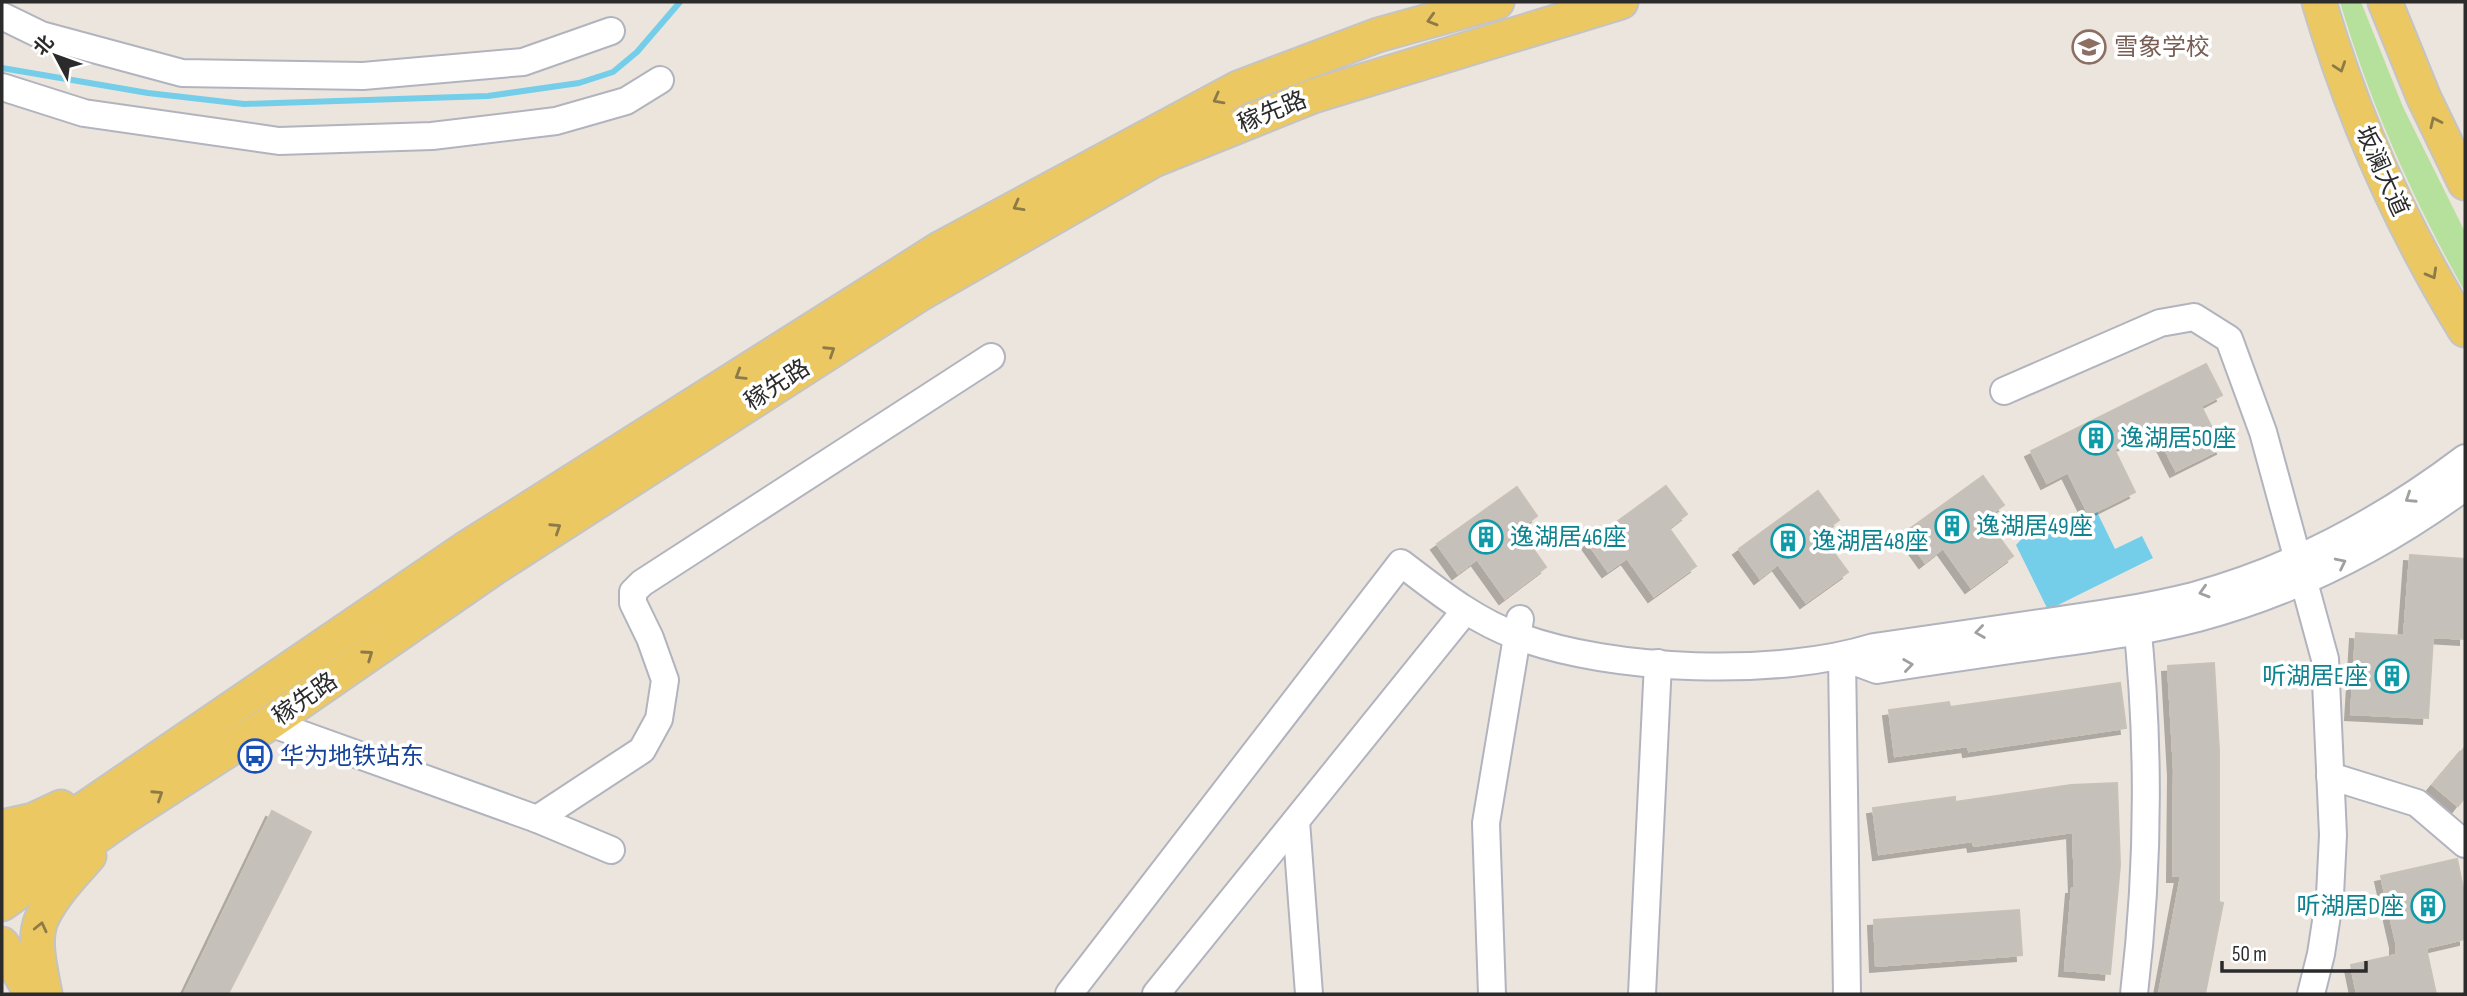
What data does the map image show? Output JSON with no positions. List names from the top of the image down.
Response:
{
  "streets": {
    "main road": ["稼先路", "坂澜大道"]
  },
  "places": {
    "school or university": ["雪象学校"],
    "building": [
      "逸湖居50座",
      "逸湖居49座",
      "逸湖居46座",
      "逸湖居48座",
      "听湖居E座",
      "听湖居D座"
    ],
    "bus stop": ["华为地铁站东"]
  },
  "scale_bar": "50 m",
  "north": "top left"
}
